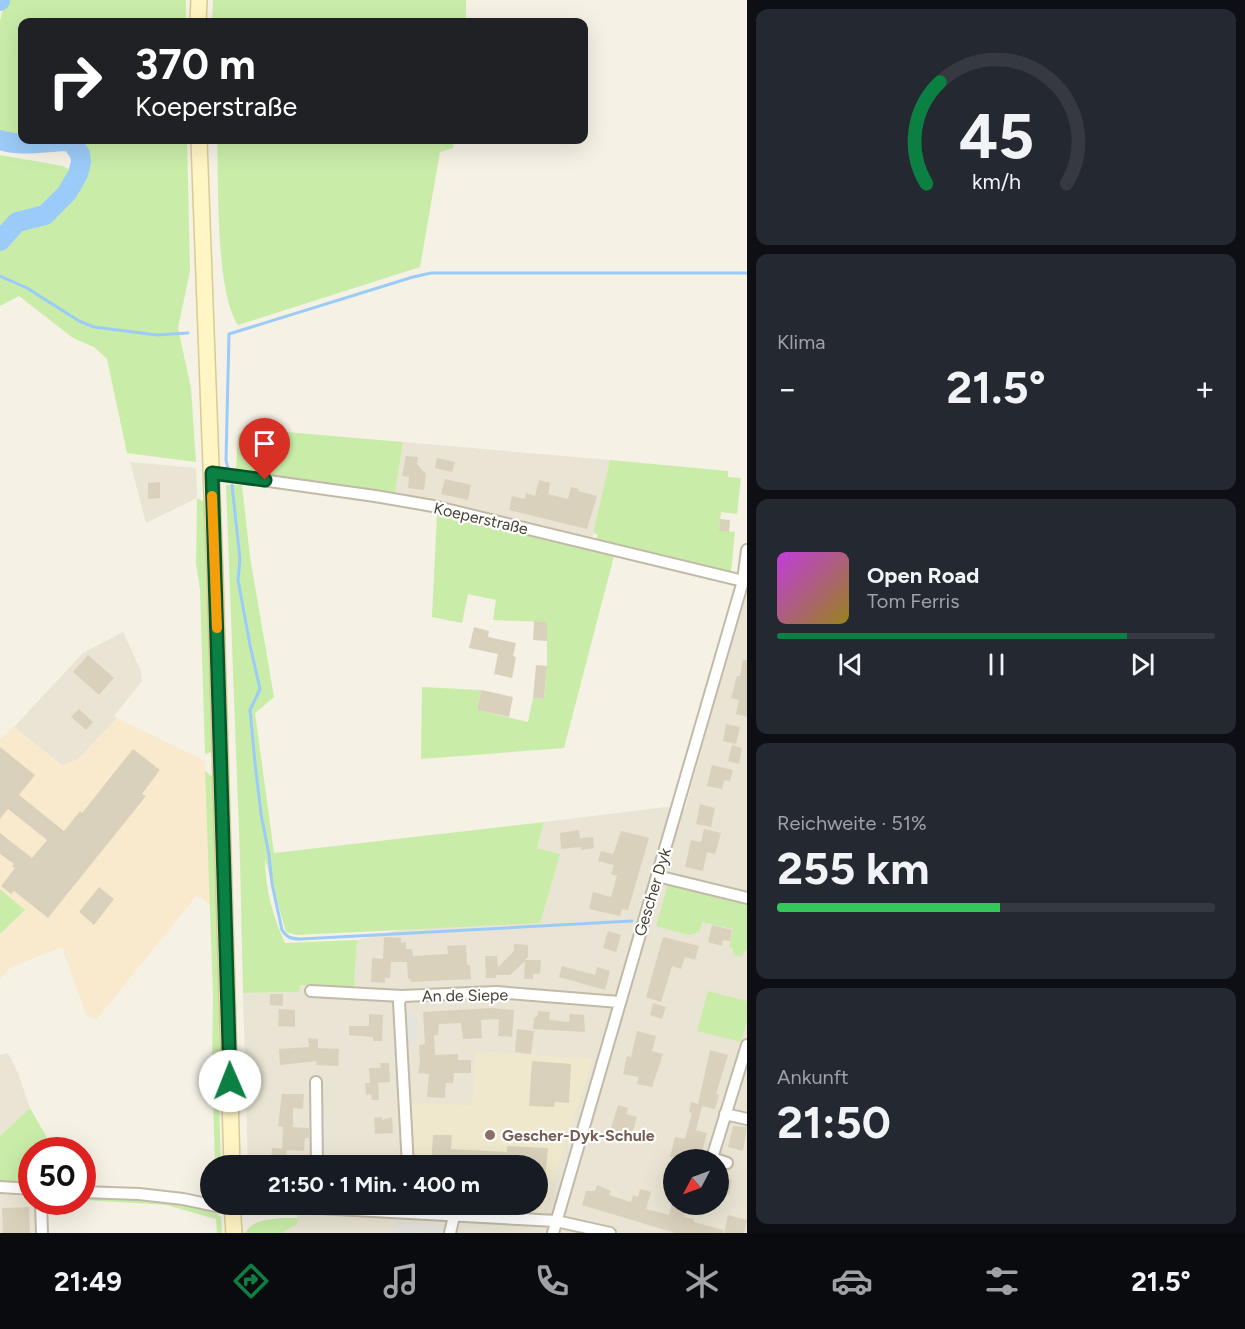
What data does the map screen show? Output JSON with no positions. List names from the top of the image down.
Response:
{
  "streets": {
    "street": ["Koeperstraße", "Gescher Dyk", "An de Siepe"]
  },
  "crossings": [
    ["Koeperstraße", "Gescher Dyk"],
    ["Gescher Dyk", "An de Siepe"]
  ],
  "places": ["Gescher-Dyk-Schule"],
  "north": "bottom left",
  "page": {
    "turn": ["370 m", "Koeperstraße"],
    "tile": [
      "Klima",
      ["Reichweite · 51%", "255 km"],
      ["Ankunft", "21:50"]
    ],
    "heat": ["−", "21.5°", "+"],
    "song": ["Open Road", "Tom Ferris"],
    "limit": "50",
    "trip": "21:50 · 1 Min. · 400 m",
    "tabs": ["21:49", "21.5°"],
    "gauge": ["45", "km/h"]
  }
}
